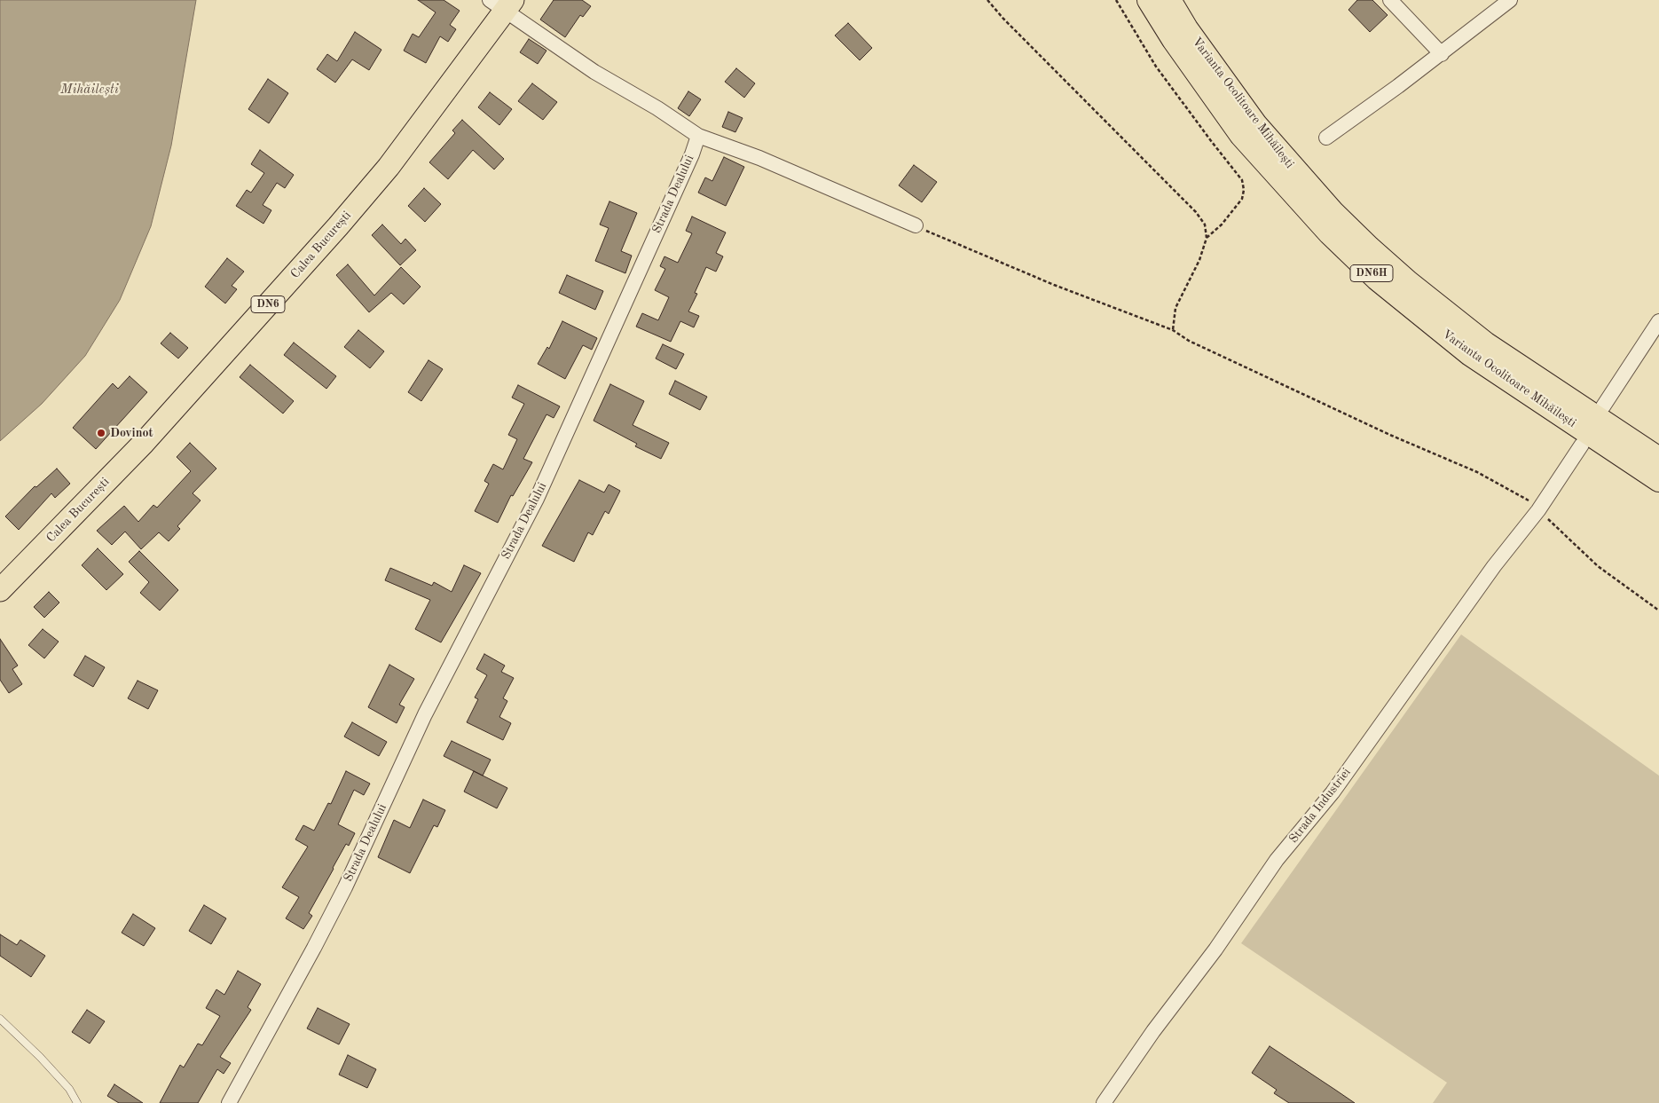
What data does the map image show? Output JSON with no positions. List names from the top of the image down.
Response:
{
  "streets": {
    "highway": ["Varianta Ocolitoare Mihăilești", "DN6H"],
    "main road": ["Calea București", "DN6"],
    "street": ["Strada Dealului", "Strada Industriei"]
  },
  "water": ["Mihăilești"],
  "places": ["Dovinot"]
}
